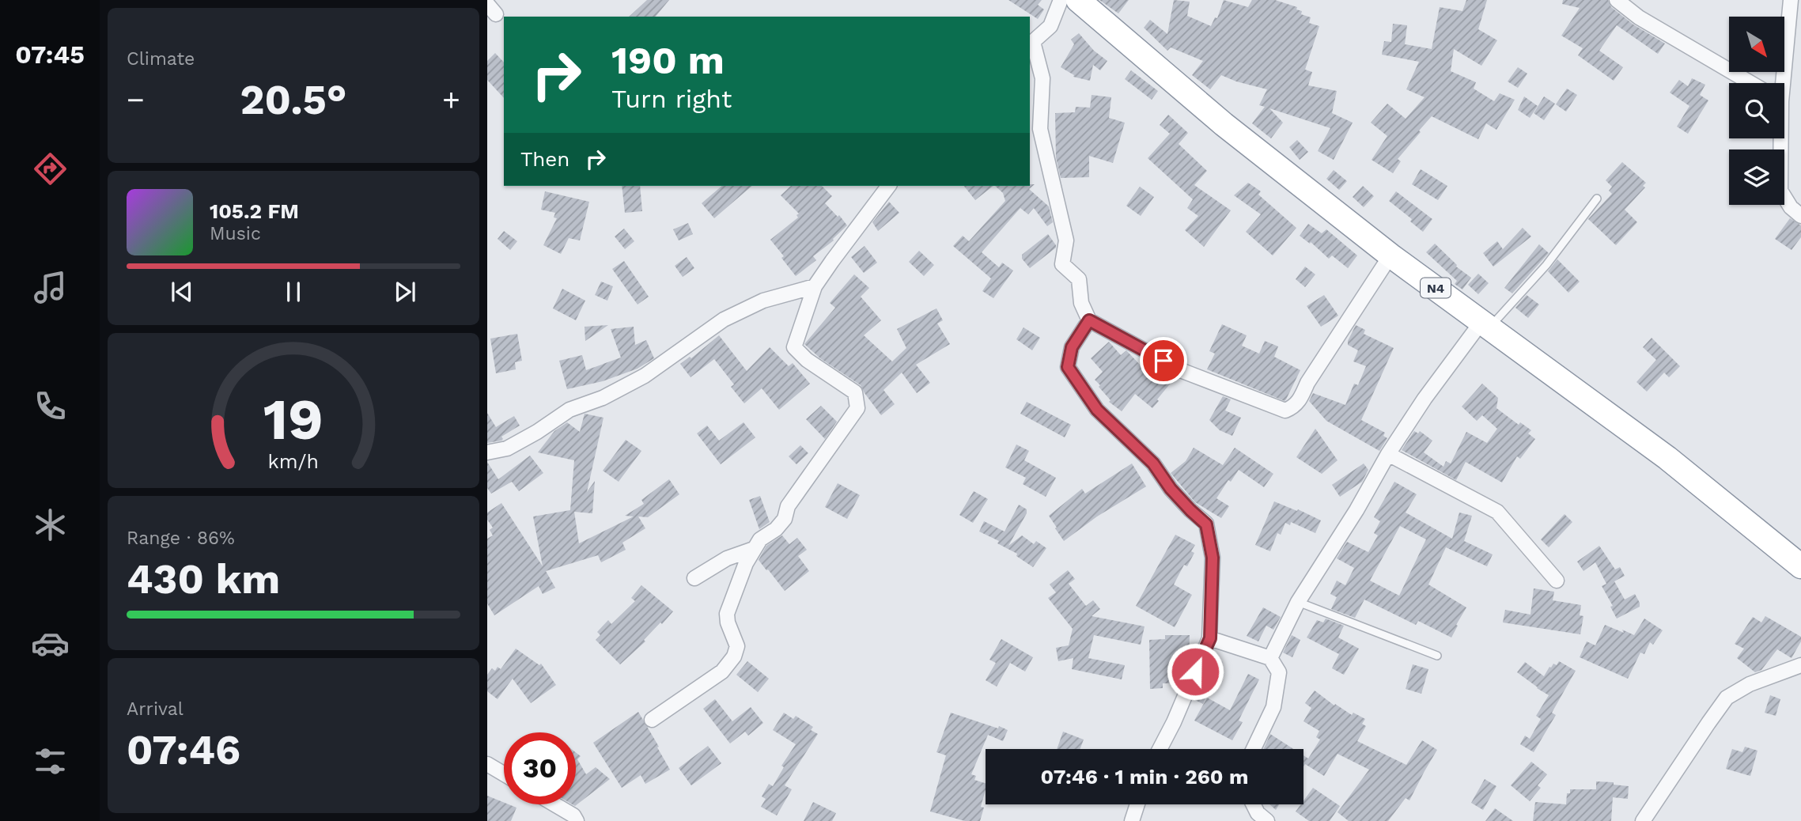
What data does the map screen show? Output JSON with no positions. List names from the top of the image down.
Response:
{
  "streets": {
    "highway": ["N4"]
  },
  "north": "bottom right",
  "page": {
    "tabs": "07:45",
    "tile": [
      "Climate",
      ["Range · 86%", "430 km"],
      ["Arrival", "07:46"]
    ],
    "turn": ["190 m", "Turn right"],
    "heat": ["−", "20.5°", "+"],
    "then": "Then",
    "song": ["105.2 FM", "Music"],
    "limit": "30",
    "trip": "07:46 · 1 min · 260 m",
    "gauge": ["19", "km/h"]
  }
}
